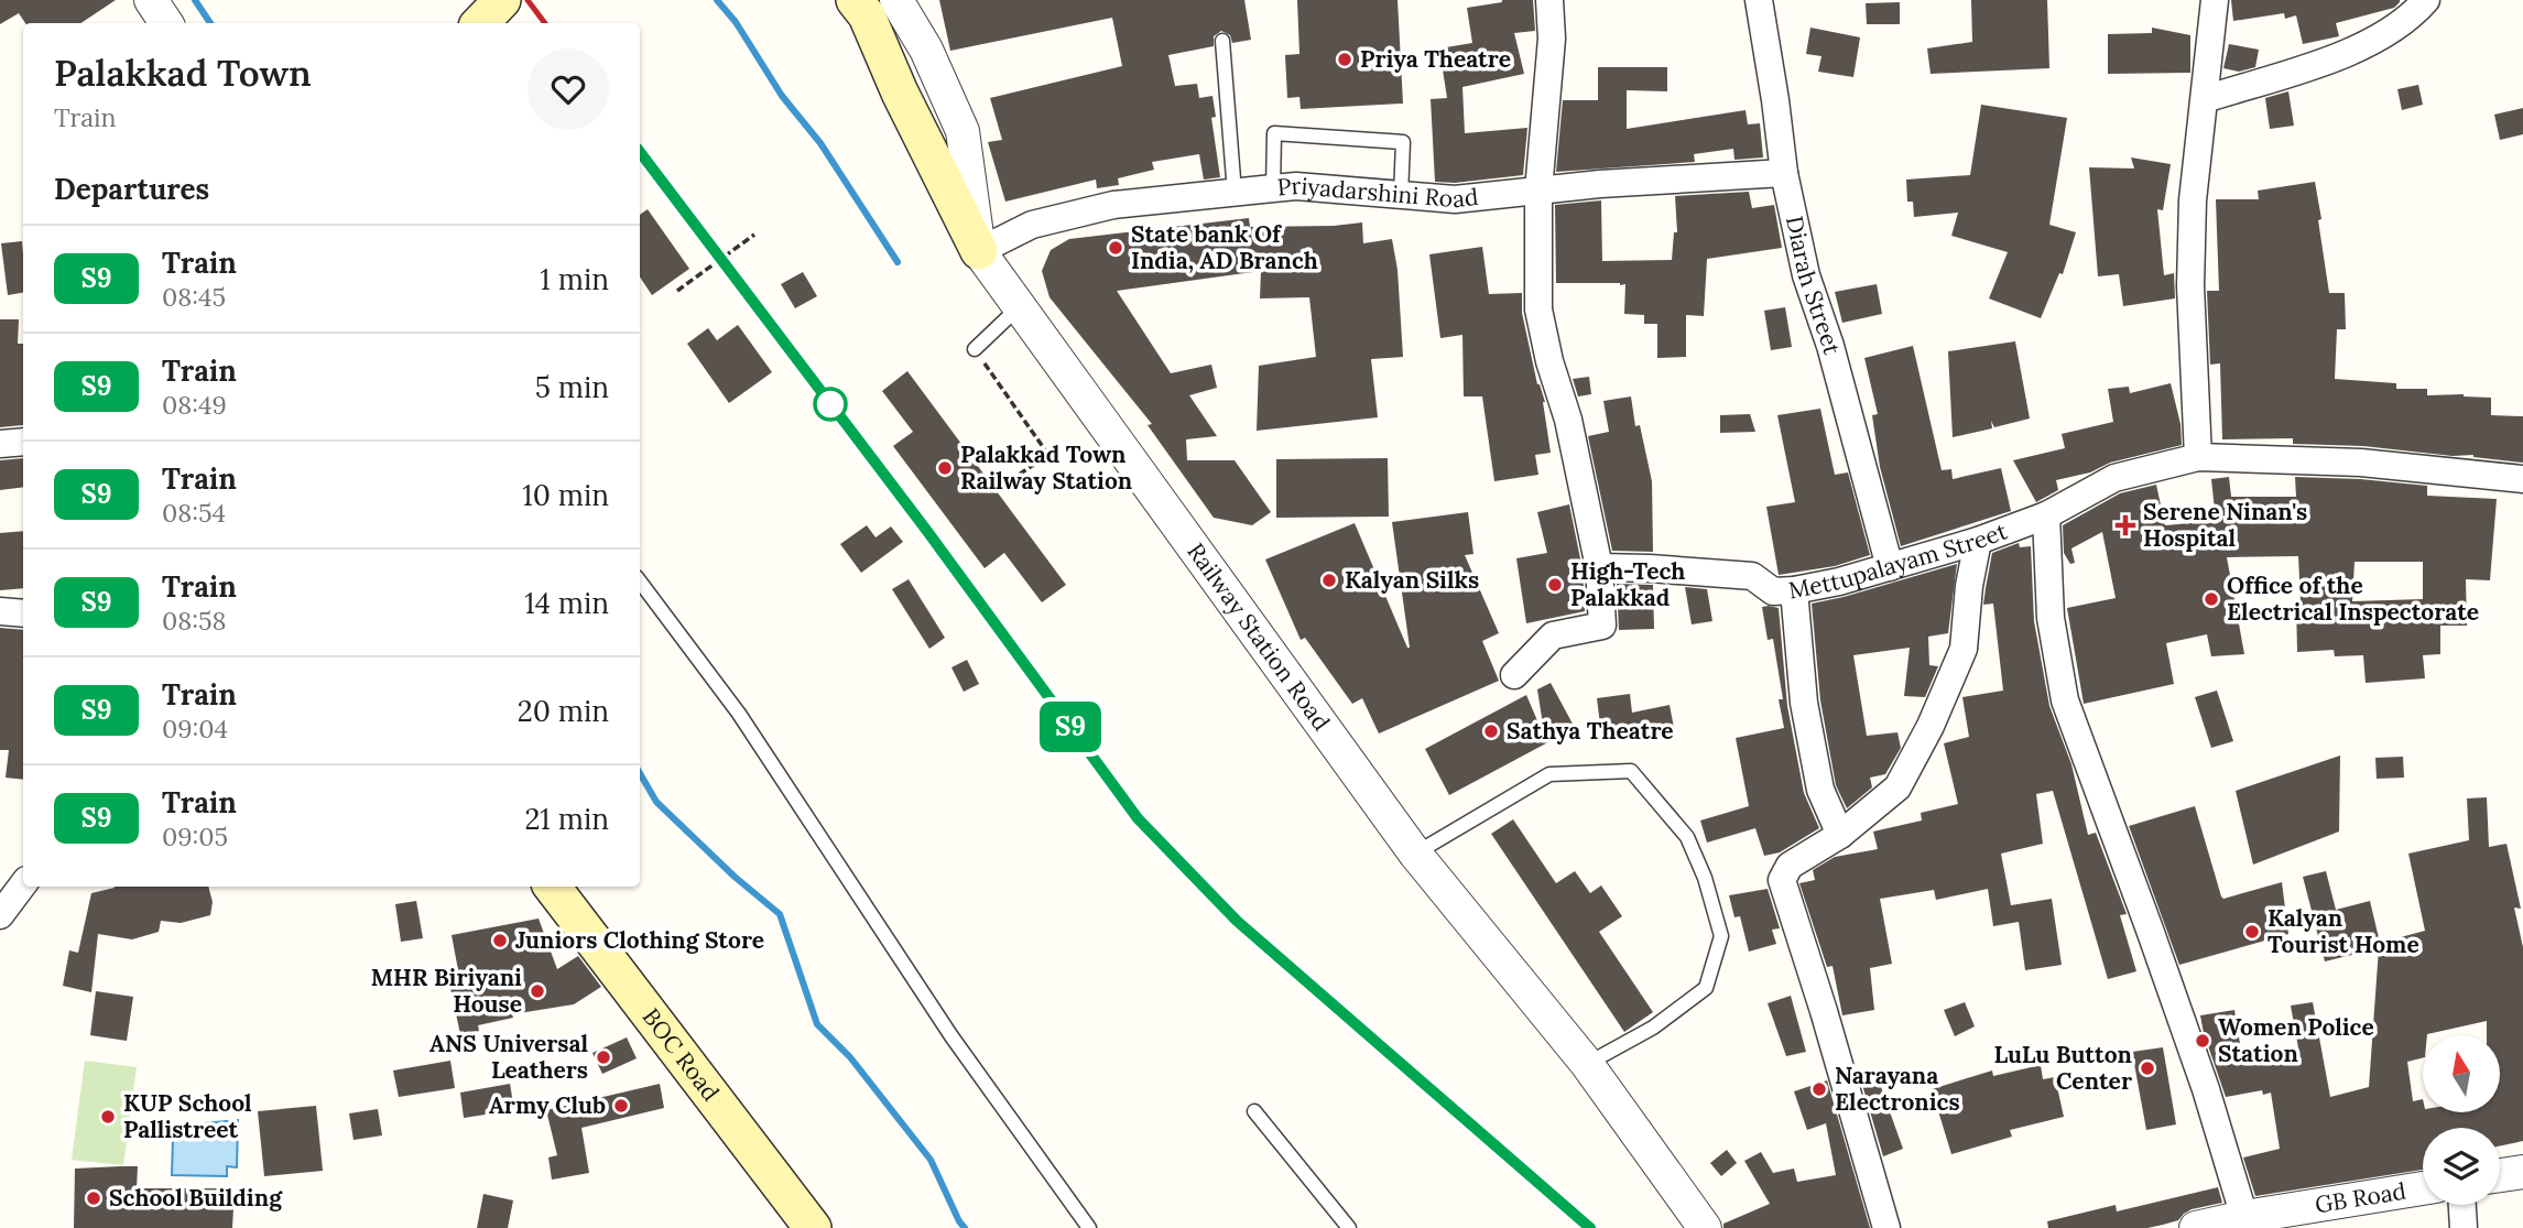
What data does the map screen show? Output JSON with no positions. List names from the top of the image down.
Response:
{
  "streets": {
    "main road": ["BOC Road"],
    "street": [
      "Priyadarshini Road",
      "Diarah Street",
      "Mettupalayam Street",
      "Railway Station Road",
      "GB Road"
    ]
  },
  "crossings": [
    ["Priyadarshini Road", "Diarah Street"],
    ["Priyadarshini Road", "Railway Station Road"],
    ["Diarah Street", "Mettupalayam Street"]
  ],
  "places": {
    "other": [
      "Priya Theatre",
      "State bank Of India, AD Branch",
      "Palakkad Town Railway Station",
      "Kalyan Silks",
      "High-Tech Palakkad",
      "Office of the Electrical Inspectorate",
      "Sathya Theatre",
      "Kalyan Tourist Home",
      "Juniors Clothing Store",
      "MHR Biriyani House",
      "Women Police Station",
      "ANS Universal Leathers",
      "LuLu Button Center",
      "Narayana Electronics",
      "Army Club",
      "KUP School Pallistreet",
      "School Building"
    ],
    "health": ["Serene Ninan's Hospital"]
  },
  "north": "top",
  "page": {
    "on_map": "S9",
    "heading": [
      ["Palakkad Town", "Train"],
      "Departures"
    ],
    "list": [
      {
        "mark": "S9",
        "name": "Train",
        "note": "08:45",
        "value": "1 min"
      },
      {
        "mark": "S9",
        "name": "Train",
        "note": "08:49",
        "value": "5 min"
      },
      {
        "mark": "S9",
        "name": "Train",
        "note": "08:54",
        "value": "10 min"
      },
      {
        "mark": "S9",
        "name": "Train",
        "note": "08:58",
        "value": "14 min"
      },
      {
        "mark": "S9",
        "name": "Train",
        "note": "09:04",
        "value": "20 min"
      },
      {
        "mark": "S9",
        "name": "Train",
        "note": "09:05",
        "value": "21 min"
      }
    ]
  }
}
